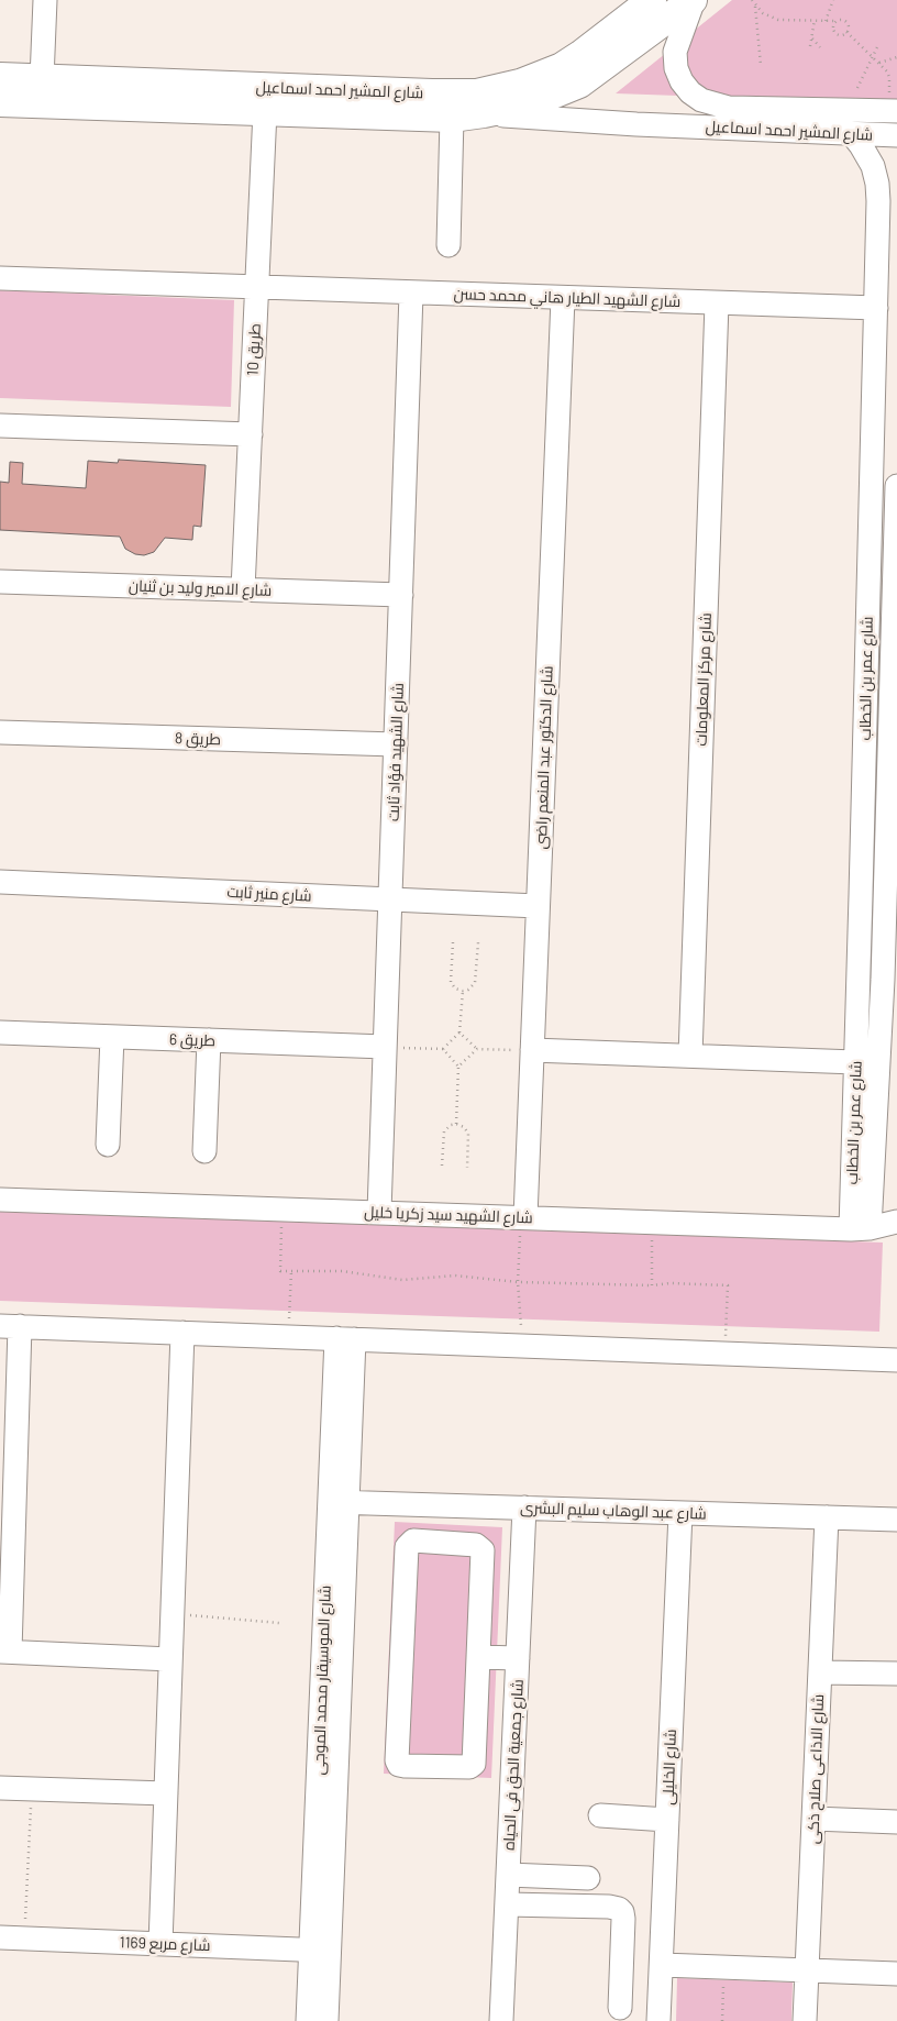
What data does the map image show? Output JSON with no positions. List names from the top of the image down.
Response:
{
  "streets": {
    "main road": ["شارع المشير احمد اسماعيل"],
    "street": [
      "شارع الشهيد الطيار هاني محمد حسن",
      "طريق 10",
      "شارع الامير وليد بن ثنيان",
      "شارع عمر بن الخطاب",
      "شارع مركز المعلومات",
      "طريق 8",
      "شارع الشهيد فؤاد ثابت",
      "شارع الدكتور عبد المنعم راضى",
      "شارع منير ثابت",
      "طريق 6",
      "شارع الشهيد سيد زكريا خليل",
      "شارع عبد الوهاب سليم البشرى",
      "شارع الموسيقار محمد الموجى",
      "شارع جمعية الحق فى الحياه",
      "شارع الخليلى",
      "شارع الاذاعى صلاح ذكى",
      "شارع مربع 1169"
    ]
  },
  "crossings": [
    ["شارع المشير احمد اسماعيل", "طريق 10"],
    ["شارع المشير احمد اسماعيل", "شارع عمر بن الخطاب"],
    ["شارع الشهيد الطيار هاني محمد حسن", "طريق 10"],
    ["شارع الشهيد الطيار هاني محمد حسن", "شارع عمر بن الخطاب"],
    ["شارع الشهيد الطيار هاني محمد حسن", "شارع مركز المعلومات"],
    ["شارع الشهيد الطيار هاني محمد حسن", "شارع الشهيد فؤاد ثابت"],
    ["شارع الشهيد الطيار هاني محمد حسن", "شارع الدكتور عبد المنعم راضى"],
    ["طريق 10", "شارع الامير وليد بن ثنيان"],
    ["شارع الامير وليد بن ثنيان", "شارع الشهيد فؤاد ثابت"],
    ["شارع عمر بن الخطاب", "شارع الشهيد سيد زكريا خليل"],
    ["طريق 8", "شارع الشهيد فؤاد ثابت"],
    ["شارع الشهيد فؤاد ثابت", "شارع منير ثابت"],
    ["شارع الشهيد فؤاد ثابت", "طريق 6"],
    ["شارع الشهيد فؤاد ثابت", "شارع الشهيد سيد زكريا خليل"],
    ["شارع الدكتور عبد المنعم راضى", "شارع منير ثابت"],
    ["شارع الدكتور عبد المنعم راضى", "شارع الشهيد سيد زكريا خليل"],
    ["شارع عبد الوهاب سليم البشرى", "شارع الموسيقار محمد الموجى"],
    ["شارع عبد الوهاب سليم البشرى", "شارع جمعية الحق فى الحياه"],
    ["شارع عبد الوهاب سليم البشرى", "شارع الخليلى"],
    ["شارع عبد الوهاب سليم البشرى", "شارع الاذاعى صلاح ذكى"],
    ["شارع الموسيقار محمد الموجى", "شارع مربع 1169"]
  ]
}
